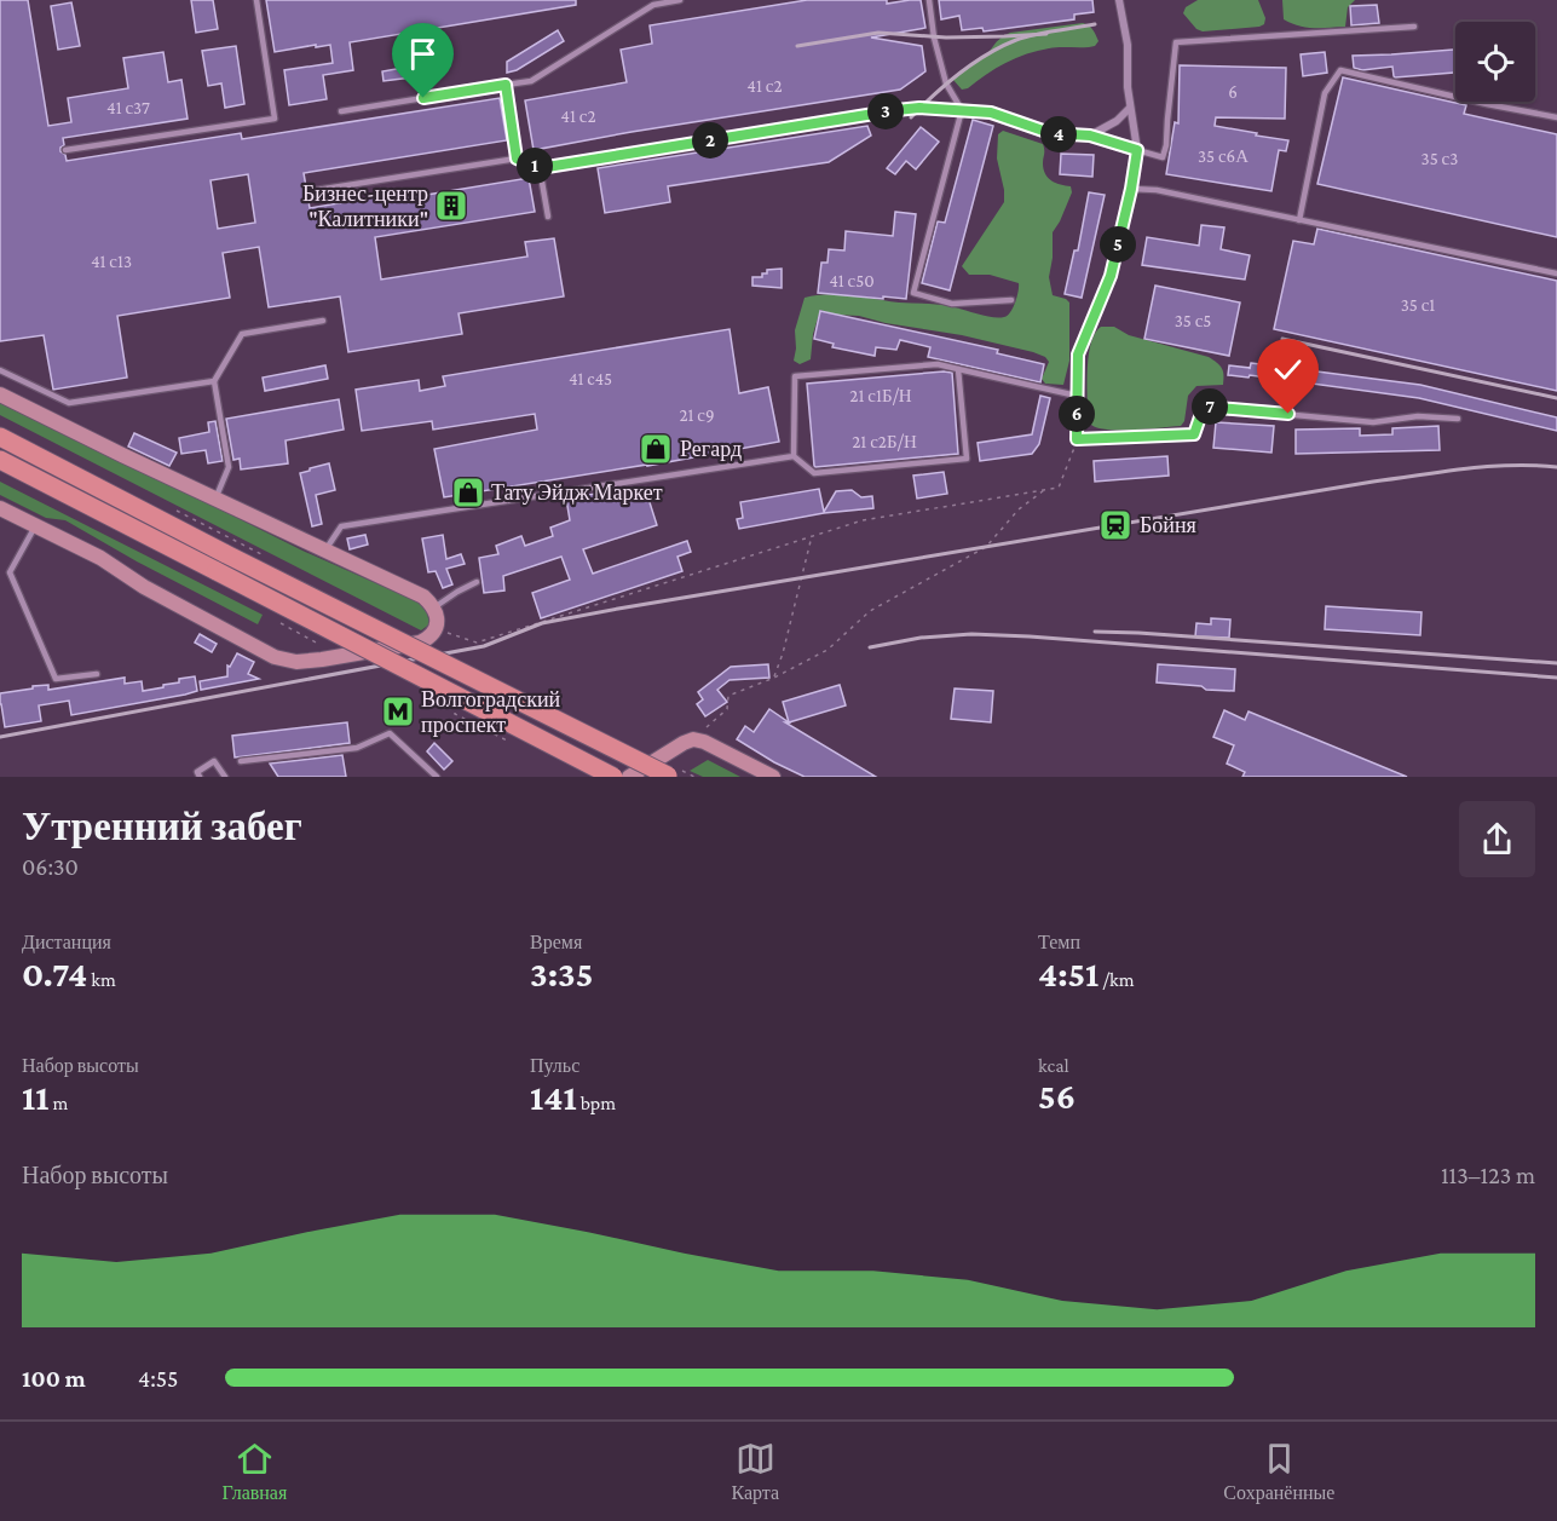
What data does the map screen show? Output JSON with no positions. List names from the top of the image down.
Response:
{
  "places": {
    "building": ["Бизнес-центр \"Калитники\""],
    "shop": ["Регард", "Тату Эйдж Маркет"],
    "station": ["Бойня"],
    "metro station": ["Волгоградский проспект"]
  },
  "house_numbers": [
    "41 с2",
    "6",
    "41 с37",
    "41 с2",
    "35 с6А",
    "35 с3",
    "41 с13",
    "41 с50",
    "35 с1",
    "35 с5",
    "41 c45",
    "21 с1Б/Н",
    "21 с9",
    "21 с2Б/Н"
  ],
  "page": {
    "pins": [
      "3",
      "4",
      "2",
      "1",
      "5",
      "7",
      "6"
    ],
    "heading": ["Утренний забег", "06:30"],
    "stats": [
      ["Дистанция", "0.74 km"],
      ["Время", "3:35"],
      ["Темп", "4:51 /km"],
      ["Набор высоты", "11 m"],
      ["Пульс", "141 bpm"],
      ["kcal", "56"]
    ],
    "chart": ["Набор высоты", "113–123 m"],
    "list": [
      {
        "name": "100 m",
        "note": "4:55"
      }
    ],
    "tabs": ["Главная", "Карта", "Сохранённые"]
  }
}
